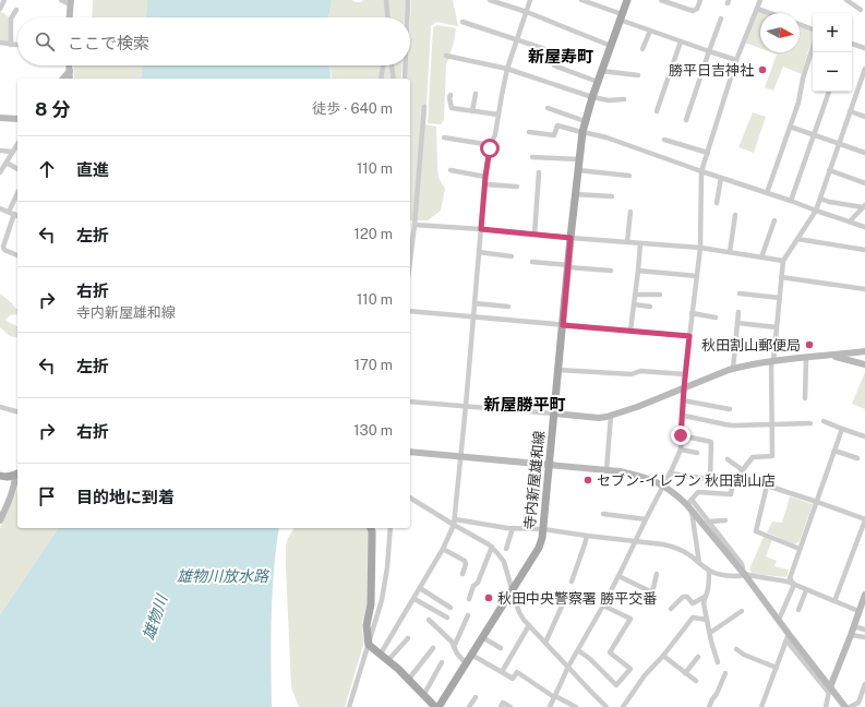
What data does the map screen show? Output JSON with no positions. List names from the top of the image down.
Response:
{
  "streets": {
    "main road": ["寺内新屋雄和線"]
  },
  "districts": ["新屋寿町", "新屋勝平町"],
  "water": ["雄物川放水路", "雄物川"],
  "places": [
    "勝平日吉神社",
    "秋田割山郵便局",
    "セブン-イレブン 秋田割山店",
    "秋田中央警察署 勝平交番"
  ],
  "north": "right",
  "page": {
    "map_buttons": ["+", "−"],
    "search": "ここで検索",
    "heading": ["8 分", "徒歩 · 640 m"],
    "list": [
      ["直進", "110 m"],
      ["左折", "120 m"],
      ["右折", "寺内新屋雄和線", "110 m"],
      ["左折", "170 m"],
      ["右折", "130 m"],
      "目的地に到着"
    ]
  }
}
